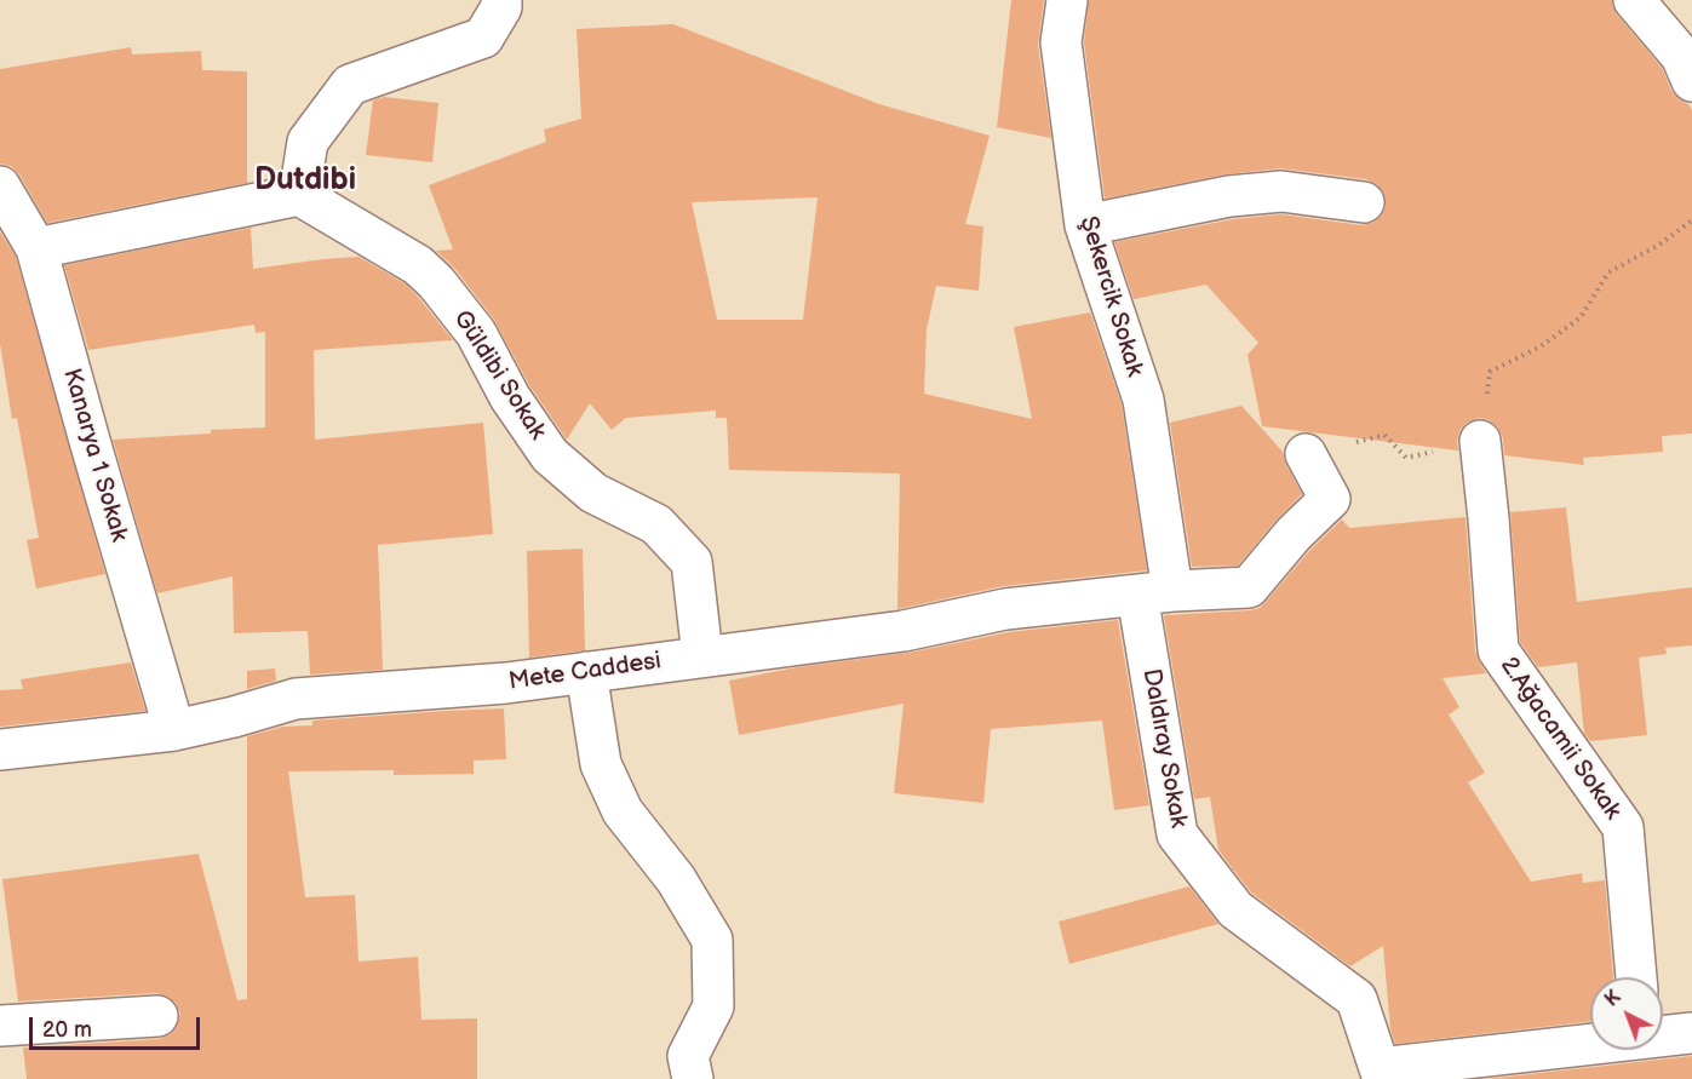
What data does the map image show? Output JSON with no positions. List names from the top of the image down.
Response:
{
  "streets": {
    "street": [
      "Şekercik Sokak",
      "Güldibi Sokak",
      "Kanarya 1 Sokak",
      "Mete Caddesi",
      "2.Ağacamii Sokak",
      "Daldıray Sokak"
    ]
  },
  "crossings": [
    ["Şekercik Sokak", "Mete Caddesi"],
    ["Şekercik Sokak", "Daldıray Sokak"],
    ["Güldibi Sokak", "Mete Caddesi"],
    ["Kanarya 1 Sokak", "Mete Caddesi"],
    ["Mete Caddesi", "Daldıray Sokak"]
  ],
  "districts": ["Dutdibi"],
  "scale_bar": "20 m",
  "north": "top left"
}
